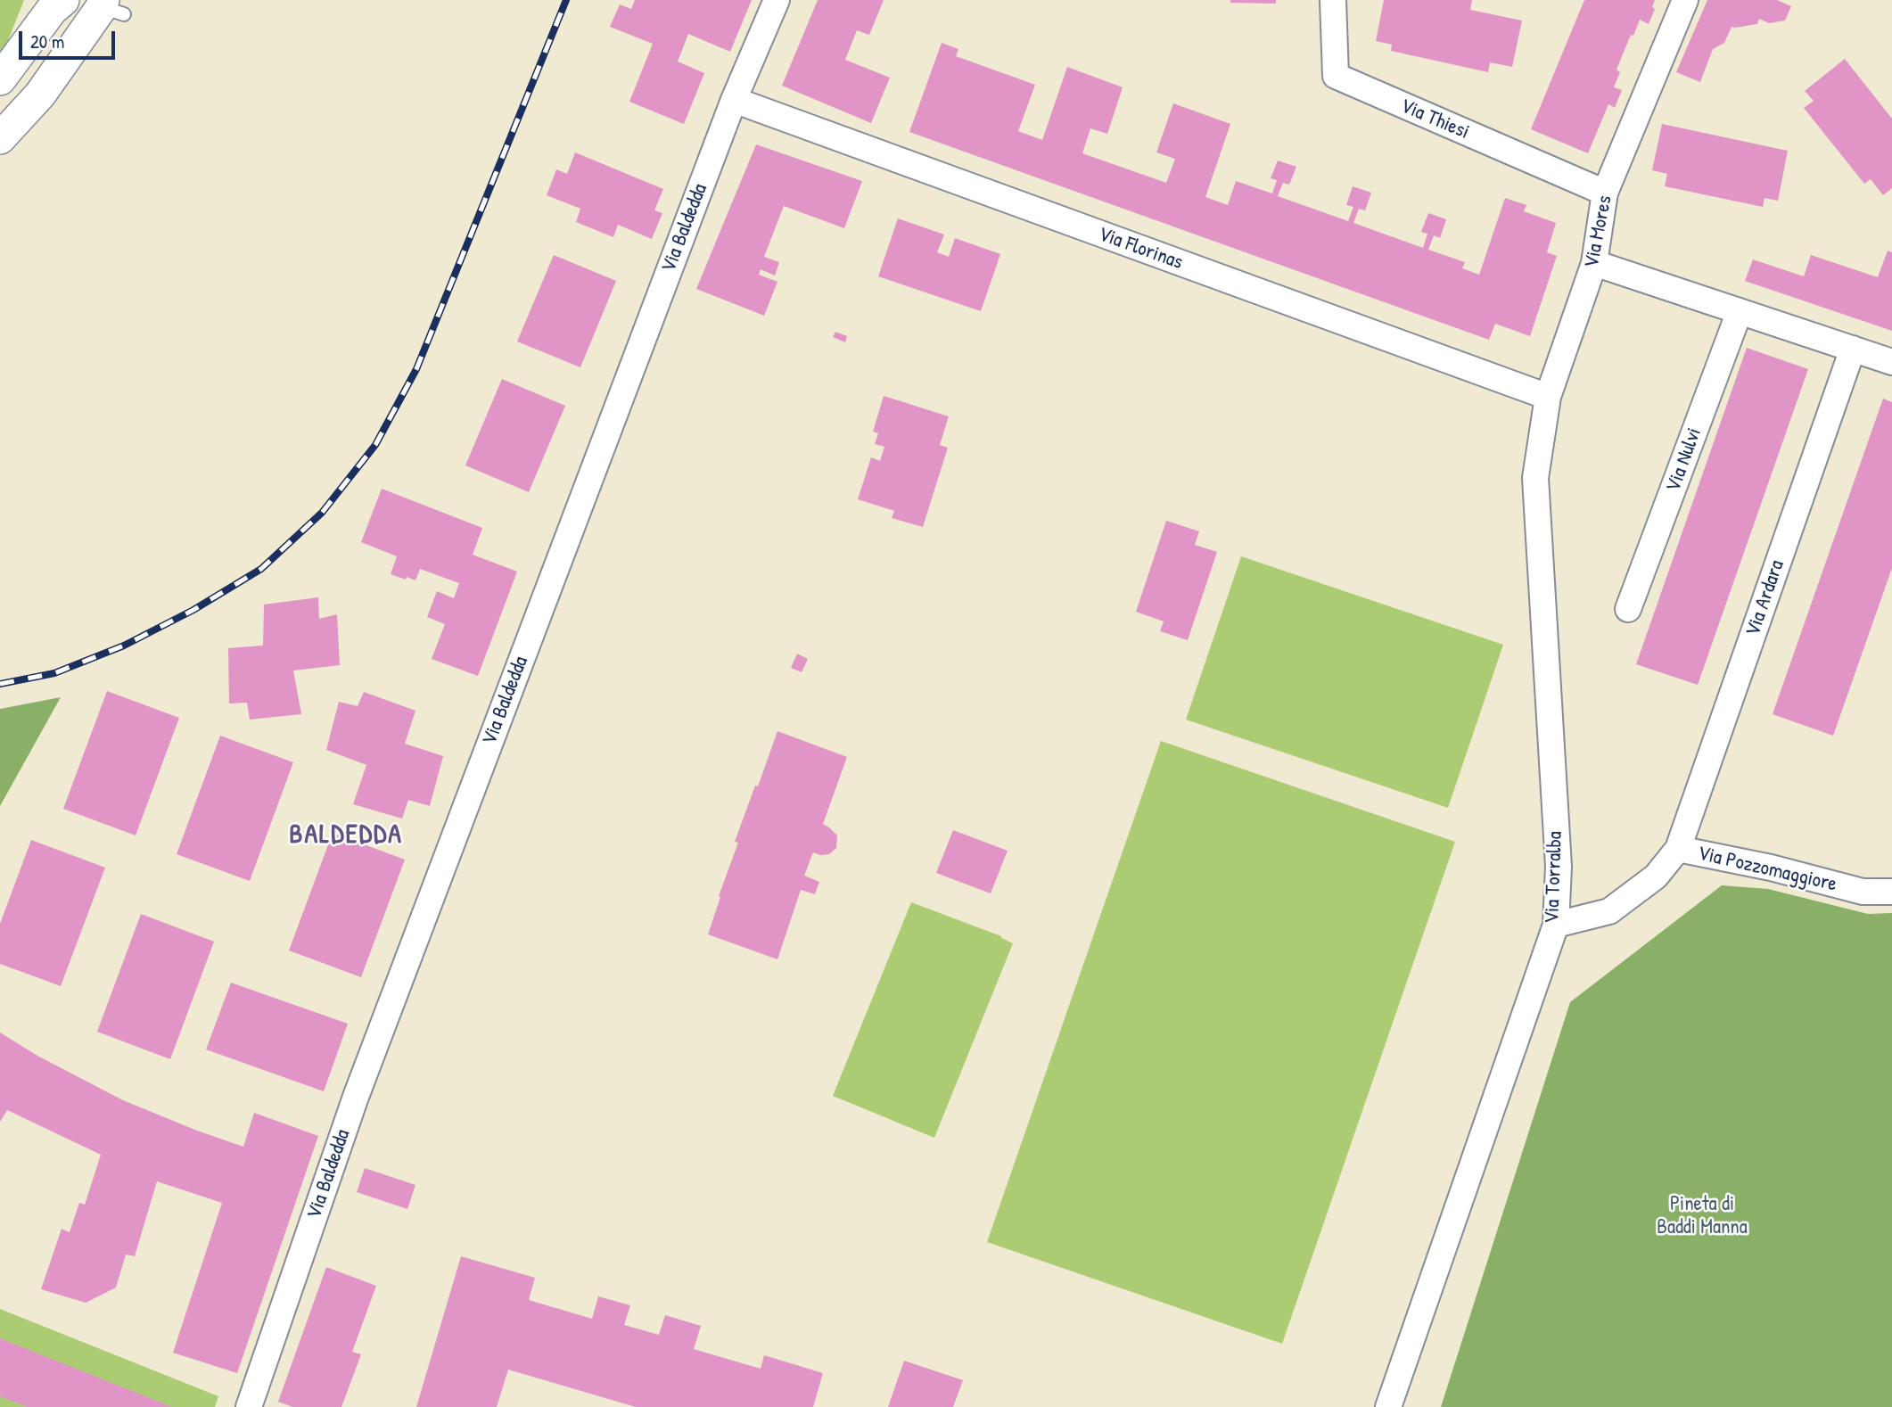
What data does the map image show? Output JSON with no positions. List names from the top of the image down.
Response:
{
  "streets": {
    "street": [
      "Via Thiesi",
      "Via Baldedda",
      "Via Mores",
      "Via Florinas",
      "Via Nulvi",
      "Via Ardara",
      "Via Pozzomaggiore",
      "Via Torralba"
    ]
  },
  "crossings": [
    ["Via Thiesi", "Via Mores"],
    ["Via Baldedda", "Via Florinas"],
    ["Via Mores", "Via Florinas"],
    ["Via Mores", "Via Torralba"],
    ["Via Florinas", "Via Torralba"],
    ["Via Ardara", "Via Pozzomaggiore"],
    ["Via Pozzomaggiore", "Via Torralba"]
  ],
  "districts": ["BALDEDDA"],
  "parks": ["Pineta di Baddi Manna"],
  "scale_bar": "20 m"
}
